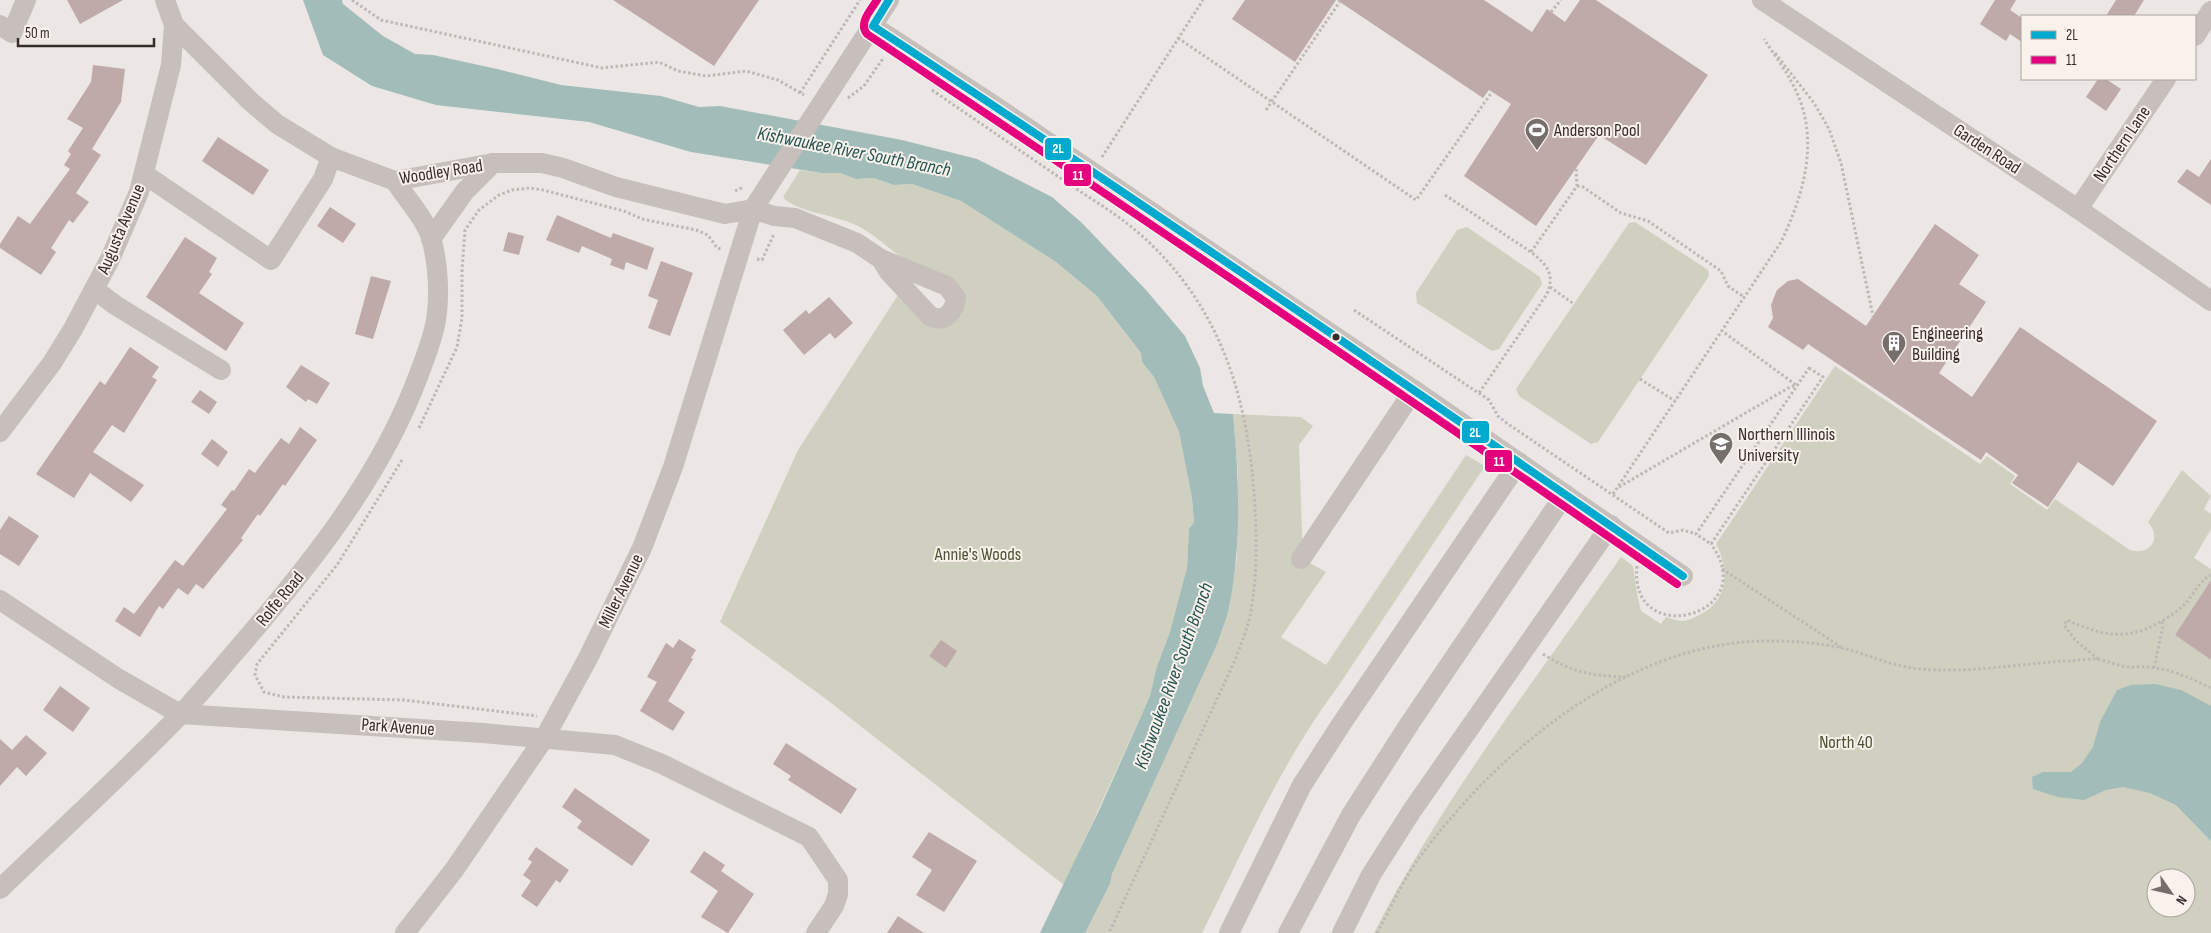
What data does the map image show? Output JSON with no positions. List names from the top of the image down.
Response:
{
  "streets": {
    "street": [
      "Northern Lane",
      "Garden Road",
      "Woodley Road",
      "Augusta Avenue",
      "Miller Avenue",
      "Rolfe Road",
      "Park Avenue"
    ]
  },
  "crossings": [
    ["Northern Lane", "Garden Road"],
    ["Woodley Road", "Augusta Avenue"],
    ["Woodley Road", "Miller Avenue"],
    ["Woodley Road", "Rolfe Road"],
    ["Miller Avenue", "Park Avenue"],
    ["Rolfe Road", "Park Avenue"]
  ],
  "water": ["Kishwaukee River South Branch"],
  "parks": ["Annie's Woods", "North 40"],
  "places": {
    "sports": ["Anderson Pool"],
    "building": ["Engineering Building"],
    "school or university": ["Northern Illinois University"]
  },
  "lines": ["transit line 2L", "transit line 11"],
  "legend": ["2L", "11"],
  "scale_bar": "50 m",
  "north": "bottom right"
}
